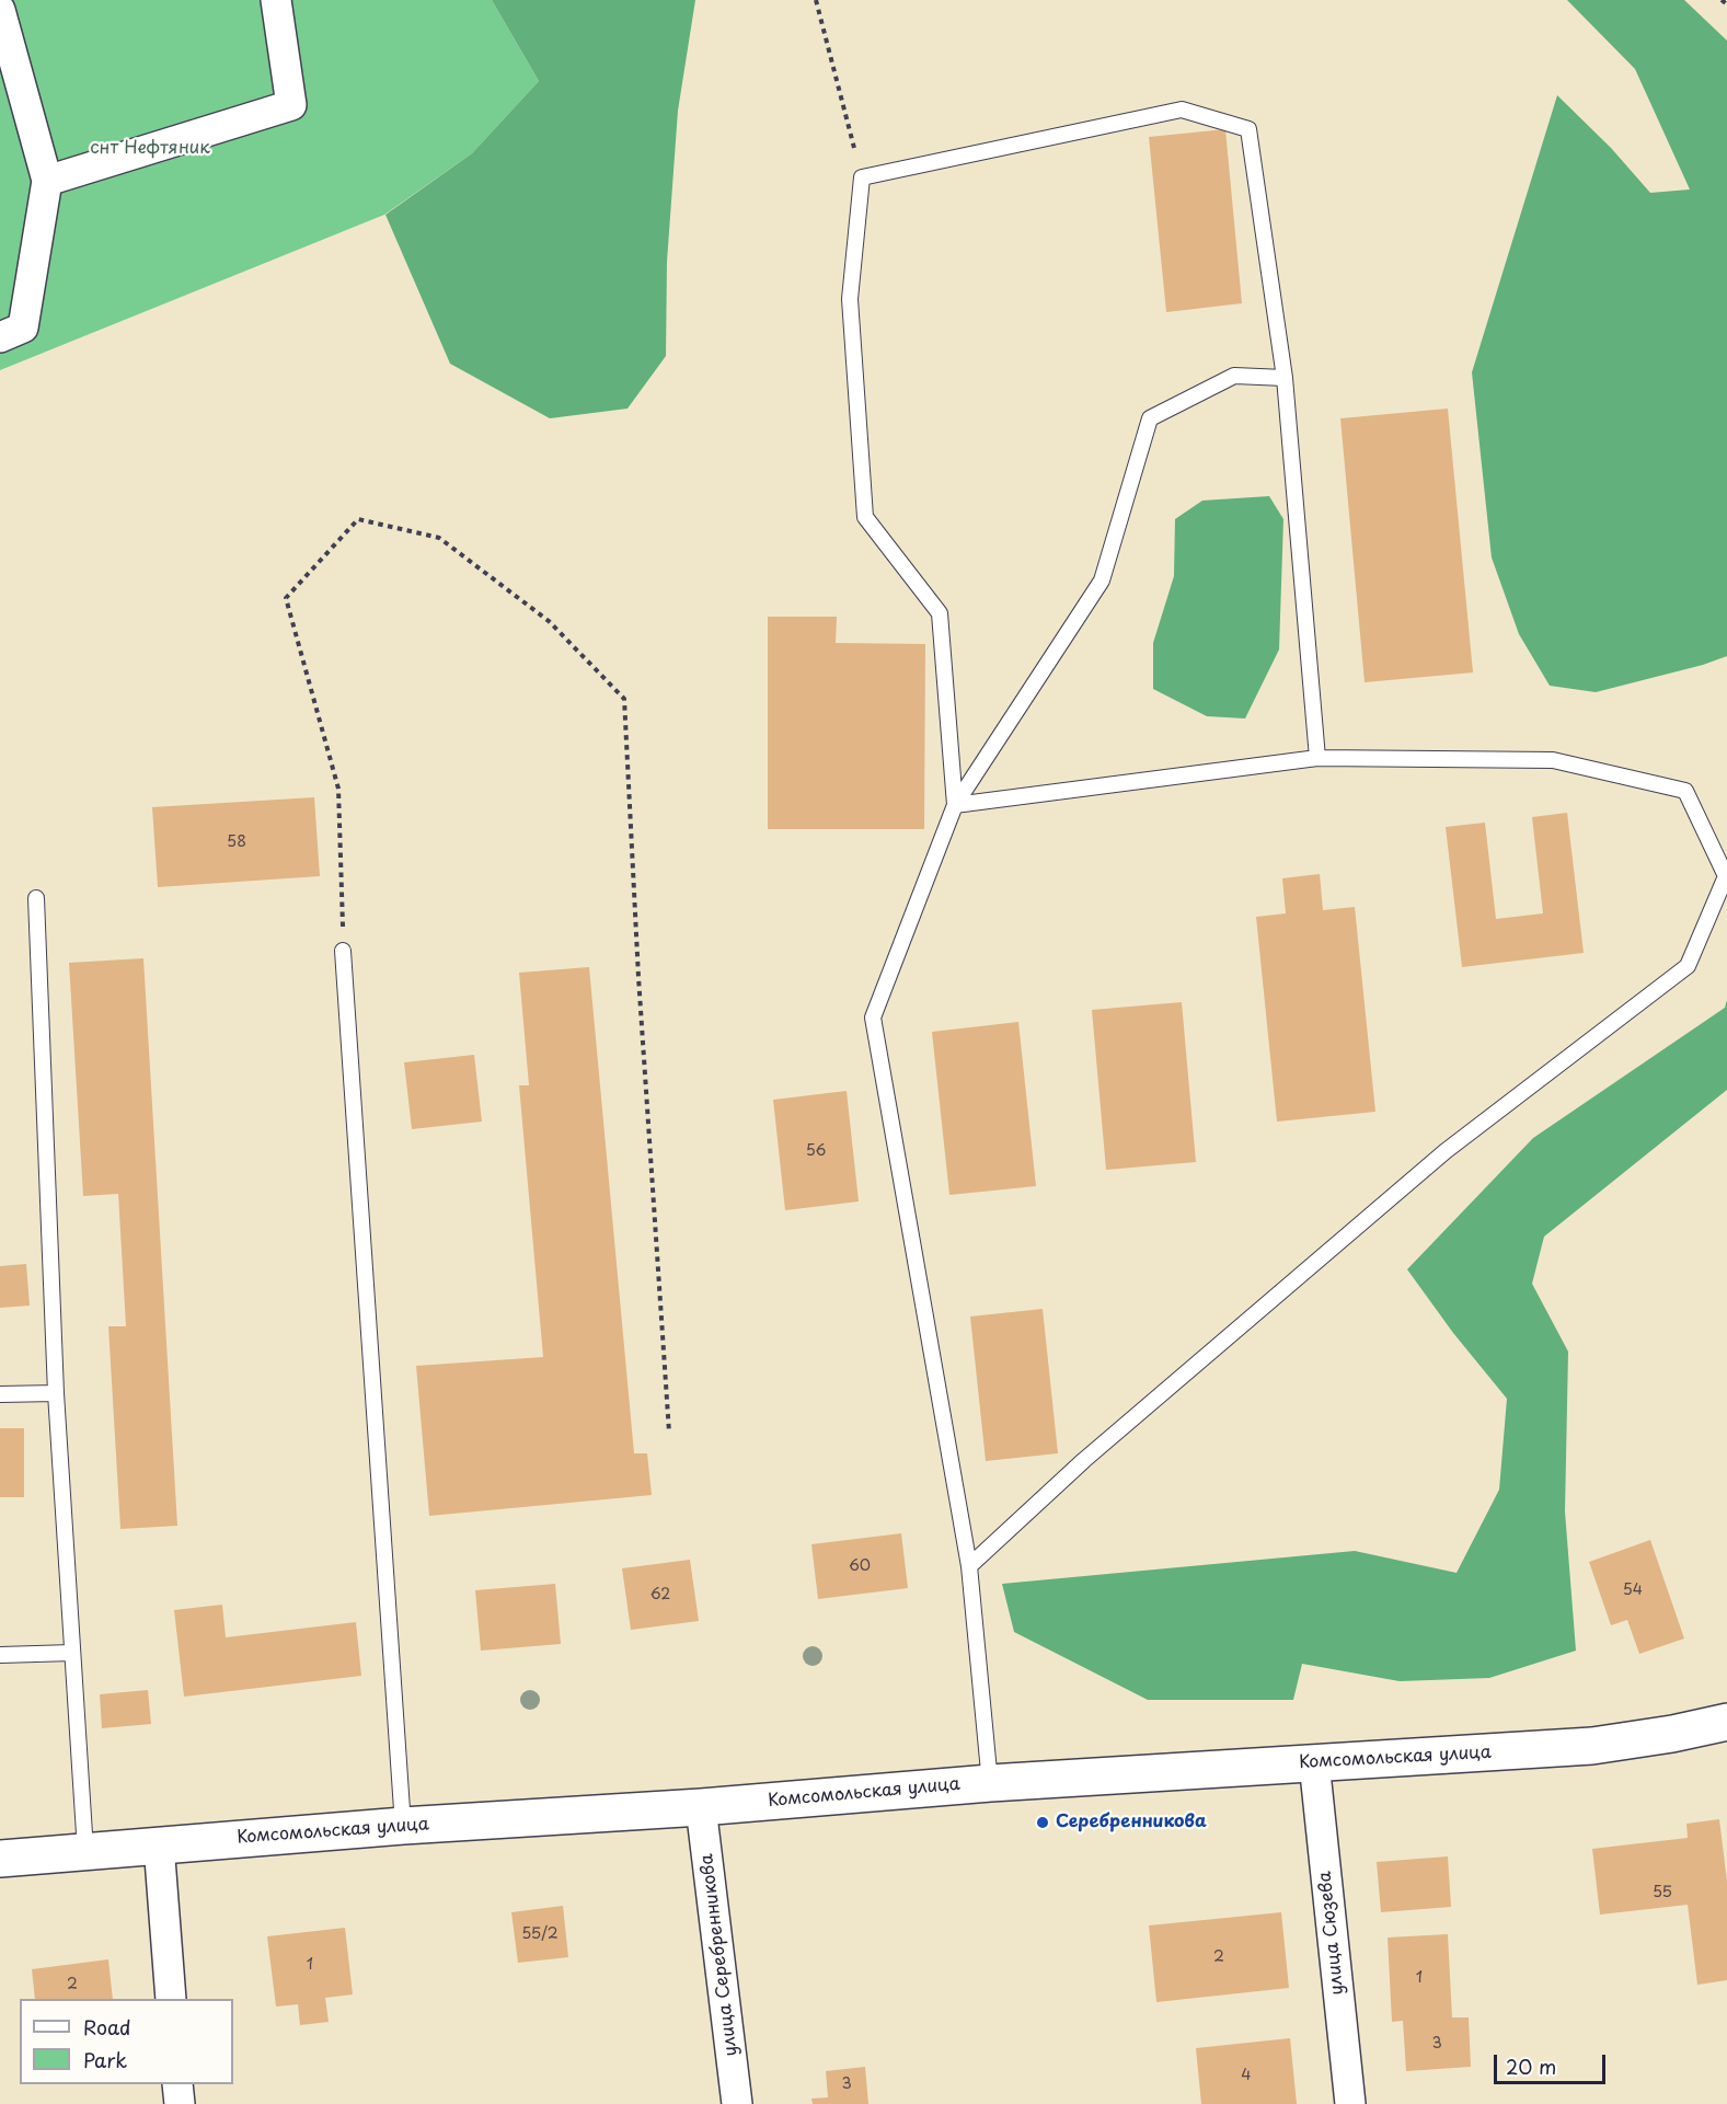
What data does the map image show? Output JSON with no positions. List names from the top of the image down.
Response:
{
  "streets": {
    "main road": ["Комсомольская улица"],
    "street": ["улица Сюзева", "улица Серебренникова"]
  },
  "crossings": [
    ["Комсомольская улица", "улица Сюзева"],
    ["Комсомольская улица", "улица Серебренникова"]
  ],
  "parks": ["снт Нефтяник"],
  "places": ["Серебренникова"],
  "house_numbers": [
    "58",
    "56",
    "60",
    "54",
    "62",
    "55",
    "55/2",
    "2",
    "1",
    "1",
    "2",
    "3",
    "4",
    "3"
  ],
  "legend": ["Road", "Park"],
  "scale_bar": "20 m"
}
